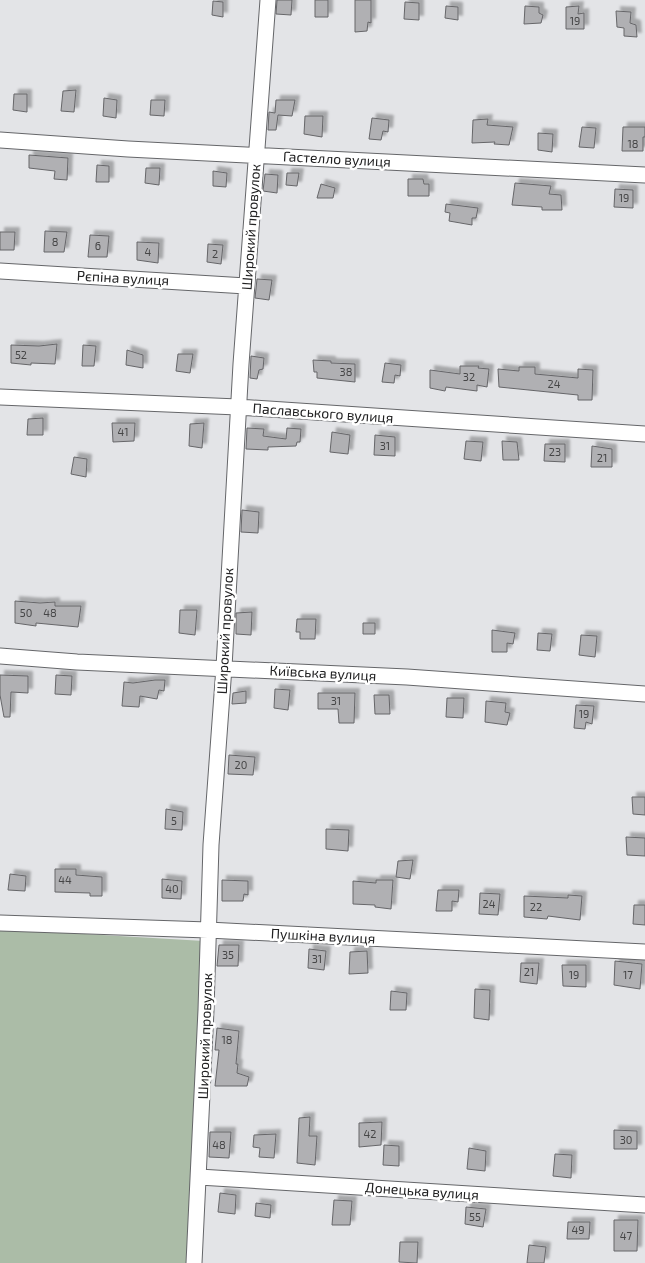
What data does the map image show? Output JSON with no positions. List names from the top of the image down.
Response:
{
  "streets": {
    "street": [
      "Гастелло вулиця",
      "Широкий провулок",
      "Рєпіна вулиця",
      "Паславського вулиця",
      "Київська вулиця",
      "Пушкіна вулиця",
      "Донецька вулиця"
    ]
  },
  "crossings": [
    ["Гастелло вулиця", "Широкий провулок"],
    ["Широкий провулок", "Рєпіна вулиця"],
    ["Широкий провулок", "Паславського вулиця"],
    ["Широкий провулок", "Київська вулиця"],
    ["Широкий провулок", "Пушкіна вулиця"],
    ["Широкий провулок", "Донецька вулиця"]
  ],
  "house_numbers": [
    "19",
    "18",
    "19",
    "8",
    "6",
    "4",
    "2",
    "52",
    "38",
    "32",
    "24",
    "41",
    "31",
    "23",
    "21",
    "50",
    "48",
    "31",
    "19",
    "20",
    "5",
    "44",
    "40",
    "24",
    "22",
    "35",
    "31",
    "21",
    "19",
    "17",
    "18",
    "42",
    "30",
    "48",
    "55",
    "49",
    "47"
  ]
}
